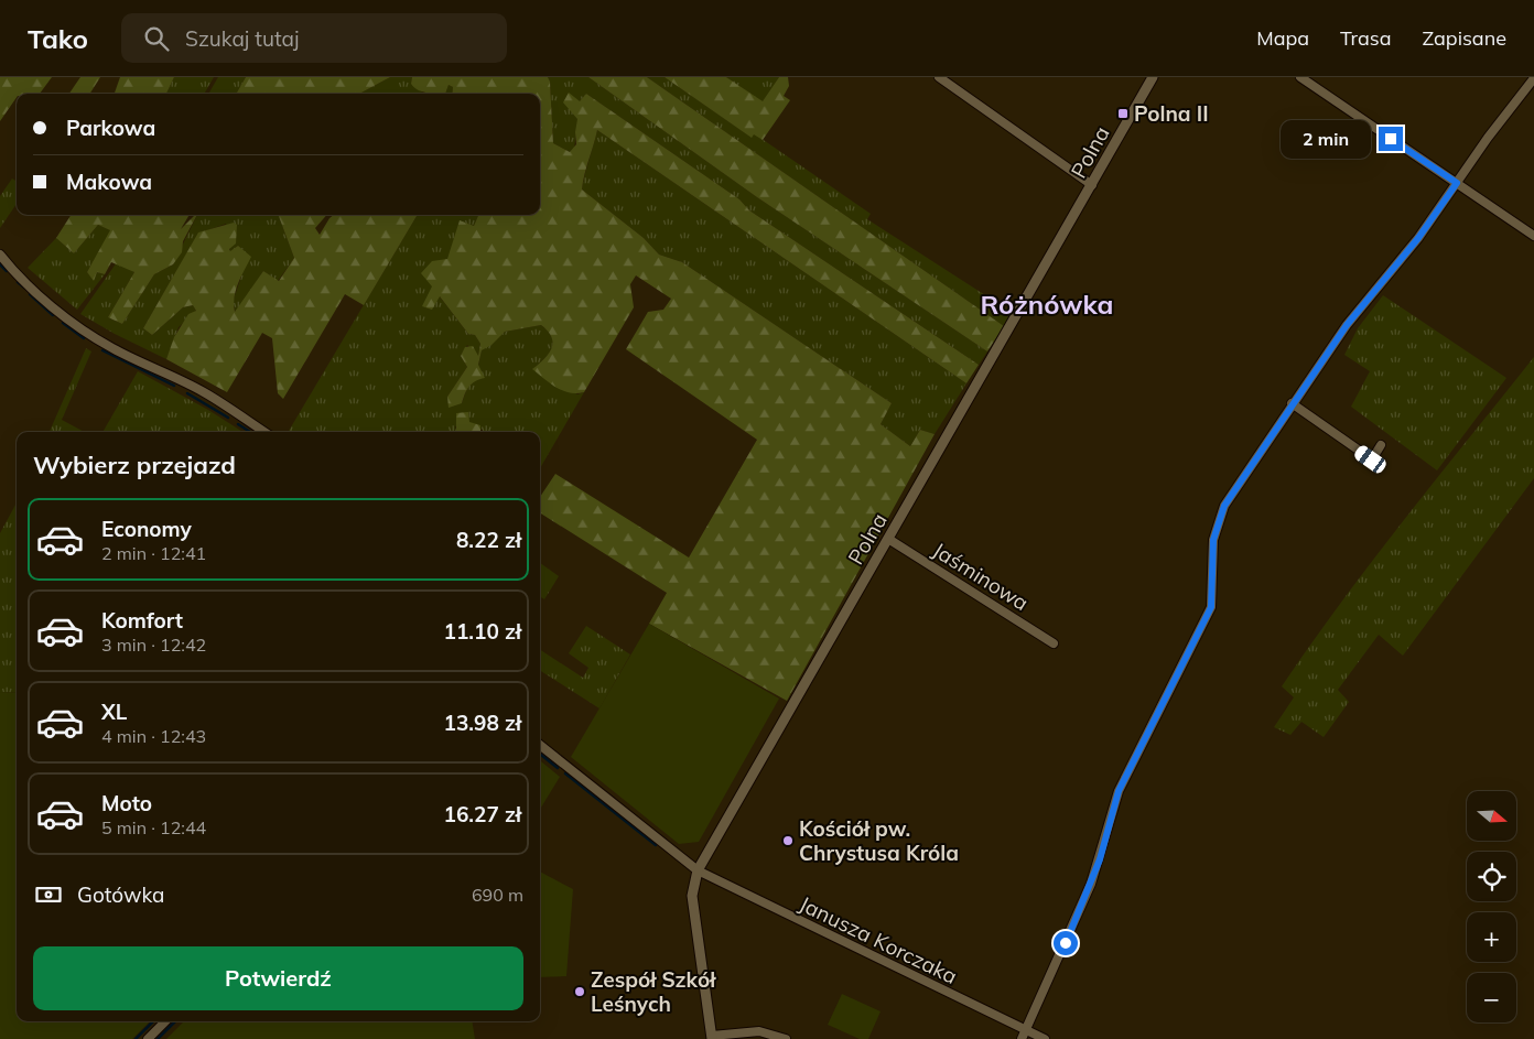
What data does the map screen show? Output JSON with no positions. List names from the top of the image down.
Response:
{
  "streets": {
    "street": ["Polna", "Jaśminowa", "Janusza Korczaka"]
  },
  "crossings": [
    ["Polna", "Jaśminowa"],
    ["Polna", "Janusza Korczaka"]
  ],
  "districts": ["Różnówka"],
  "places": {
    "transit": ["Polna II"],
    "other": ["Kościół pw. Chrystusa Króla", "Zespół Szkół Leśnych"]
  },
  "north": "right",
  "page": {
    "header": "Tako",
    "search": "Szukaj tutaj",
    "nav": ["Mapa", "Trasa", "Zapisane"],
    "banner": ["Parkowa", "Makowa"],
    "bubble": "2 min",
    "heading": "Wybierz przejazd",
    "list": [
      {
        "name": "Economy",
        "note": "2 min · 12:41",
        "value": "8.22 zł"
      },
      {
        "name": "Komfort",
        "note": "3 min · 12:42",
        "value": "11.10 zł"
      },
      {
        "name": "XL",
        "note": "4 min · 12:43",
        "value": "13.98 zł"
      },
      {
        "name": "Moto",
        "note": "5 min · 12:44",
        "value": "16.27 zł"
      }
    ],
    "map_buttons": ["+", "−"],
    "pay": ["Gotówka", "690 m"],
    "buttons": "Potwierdź"
  }
}
